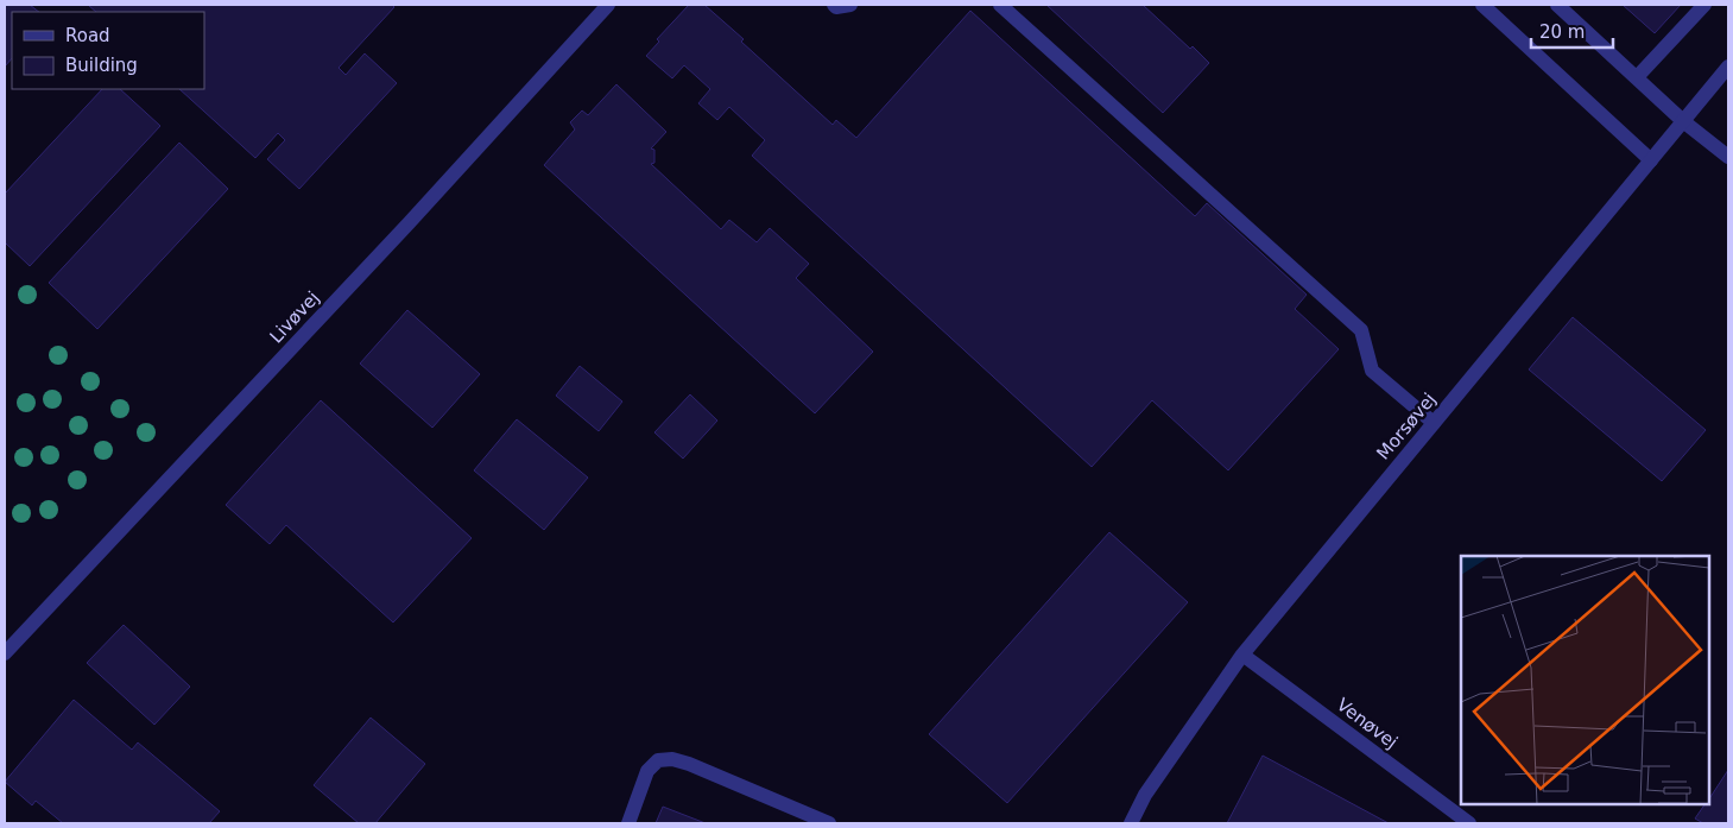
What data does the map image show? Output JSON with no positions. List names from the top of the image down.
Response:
{
  "streets": {
    "street": ["Livøvej", "Morsøvej", "Venøvej"]
  },
  "crossings": [
    ["Morsøvej", "Venøvej"]
  ],
  "legend": ["Road", "Building"],
  "scale_bar": "20 m"
}
